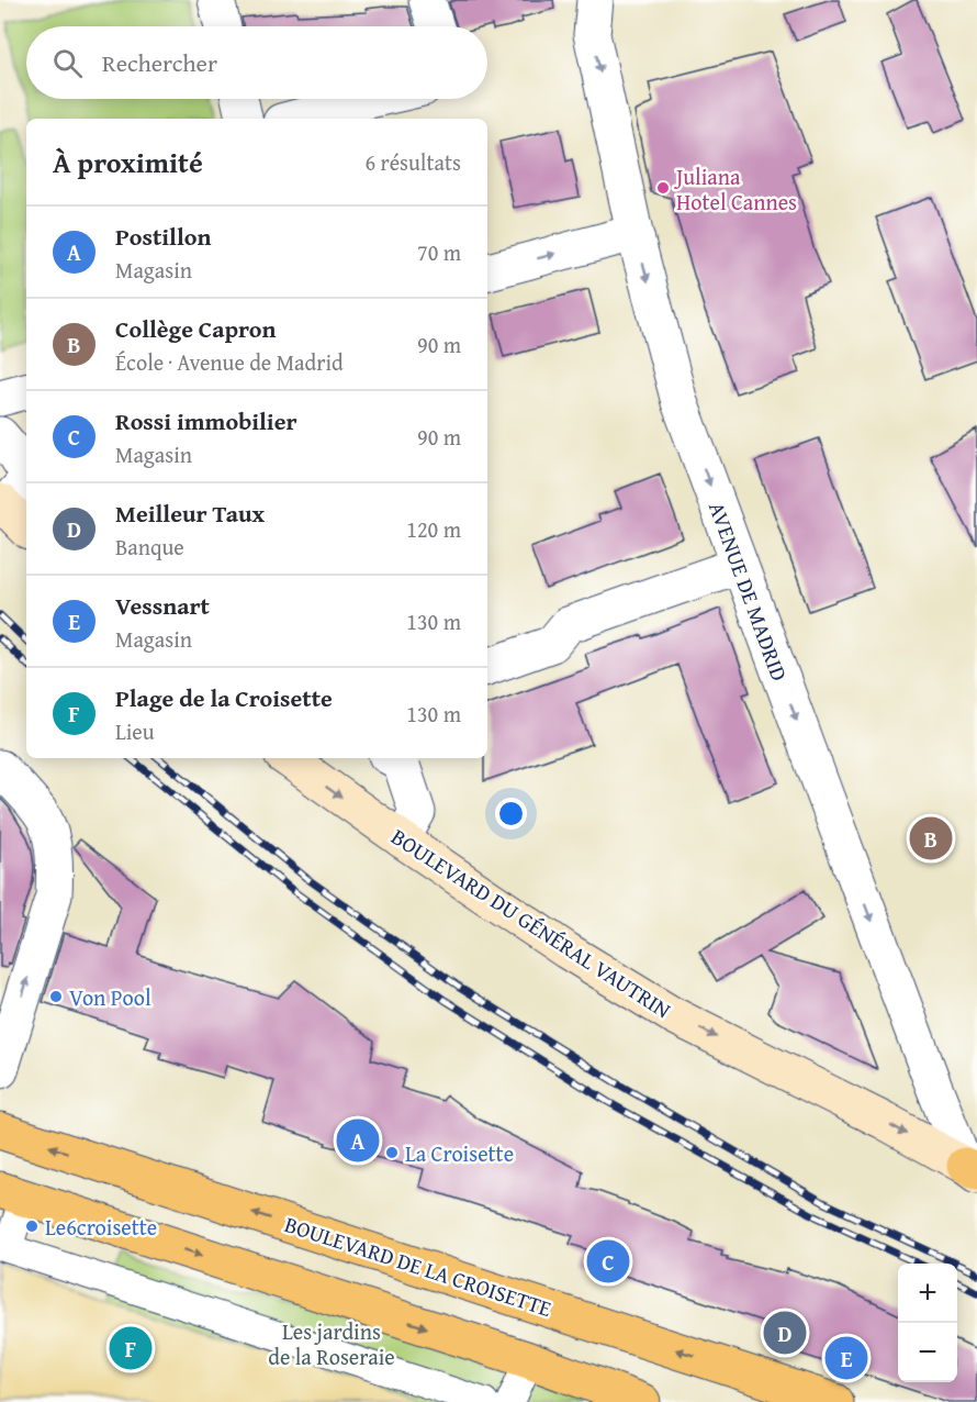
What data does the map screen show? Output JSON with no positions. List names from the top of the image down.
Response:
{
  "streets": {
    "main road": ["BOULEVARD DU GÉNÉRAL VAUTRIN", "BOULEVARD DE LA CROISETTE"],
    "street": ["AVENUE DE MADRID"]
  },
  "crossings": [
    ["AVENUE DE MADRID", "BOULEVARD DU GÉNÉRAL VAUTRIN"]
  ],
  "one_way": ["AVENUE DE MADRID", "BOULEVARD DU GÉNÉRAL VAUTRIN"],
  "parks": ["Les jardins de la Roseraie"],
  "places": [
    "Juliana Hotel Cannes",
    "Von Pool",
    "La Croisette",
    "Le6croisette"
  ],
  "page": {
    "search": "Rechercher",
    "heading": ["À proximité", "6 résultats"],
    "list": [
      {
        "mark": "A",
        "name": "Postillon",
        "note": "Magasin",
        "value": "70 m"
      },
      {
        "mark": "B",
        "name": "Collège Capron",
        "note": "École · Avenue de Madrid",
        "value": "90 m"
      },
      {
        "mark": "C",
        "name": "Rossi immobilier",
        "note": "Magasin",
        "value": "90 m"
      },
      {
        "mark": "D",
        "name": "Meilleur Taux",
        "note": "Banque",
        "value": "120 m"
      },
      {
        "mark": "E",
        "name": "Vessnart",
        "note": "Magasin",
        "value": "130 m"
      },
      {
        "mark": "F",
        "name": "Plage de la Croisette",
        "note": "Lieu",
        "value": "130 m"
      }
    ],
    "pins": [
      "B",
      "A",
      "C",
      "D",
      "F",
      "E"
    ],
    "map_buttons": ["+", "−"]
  }
}
